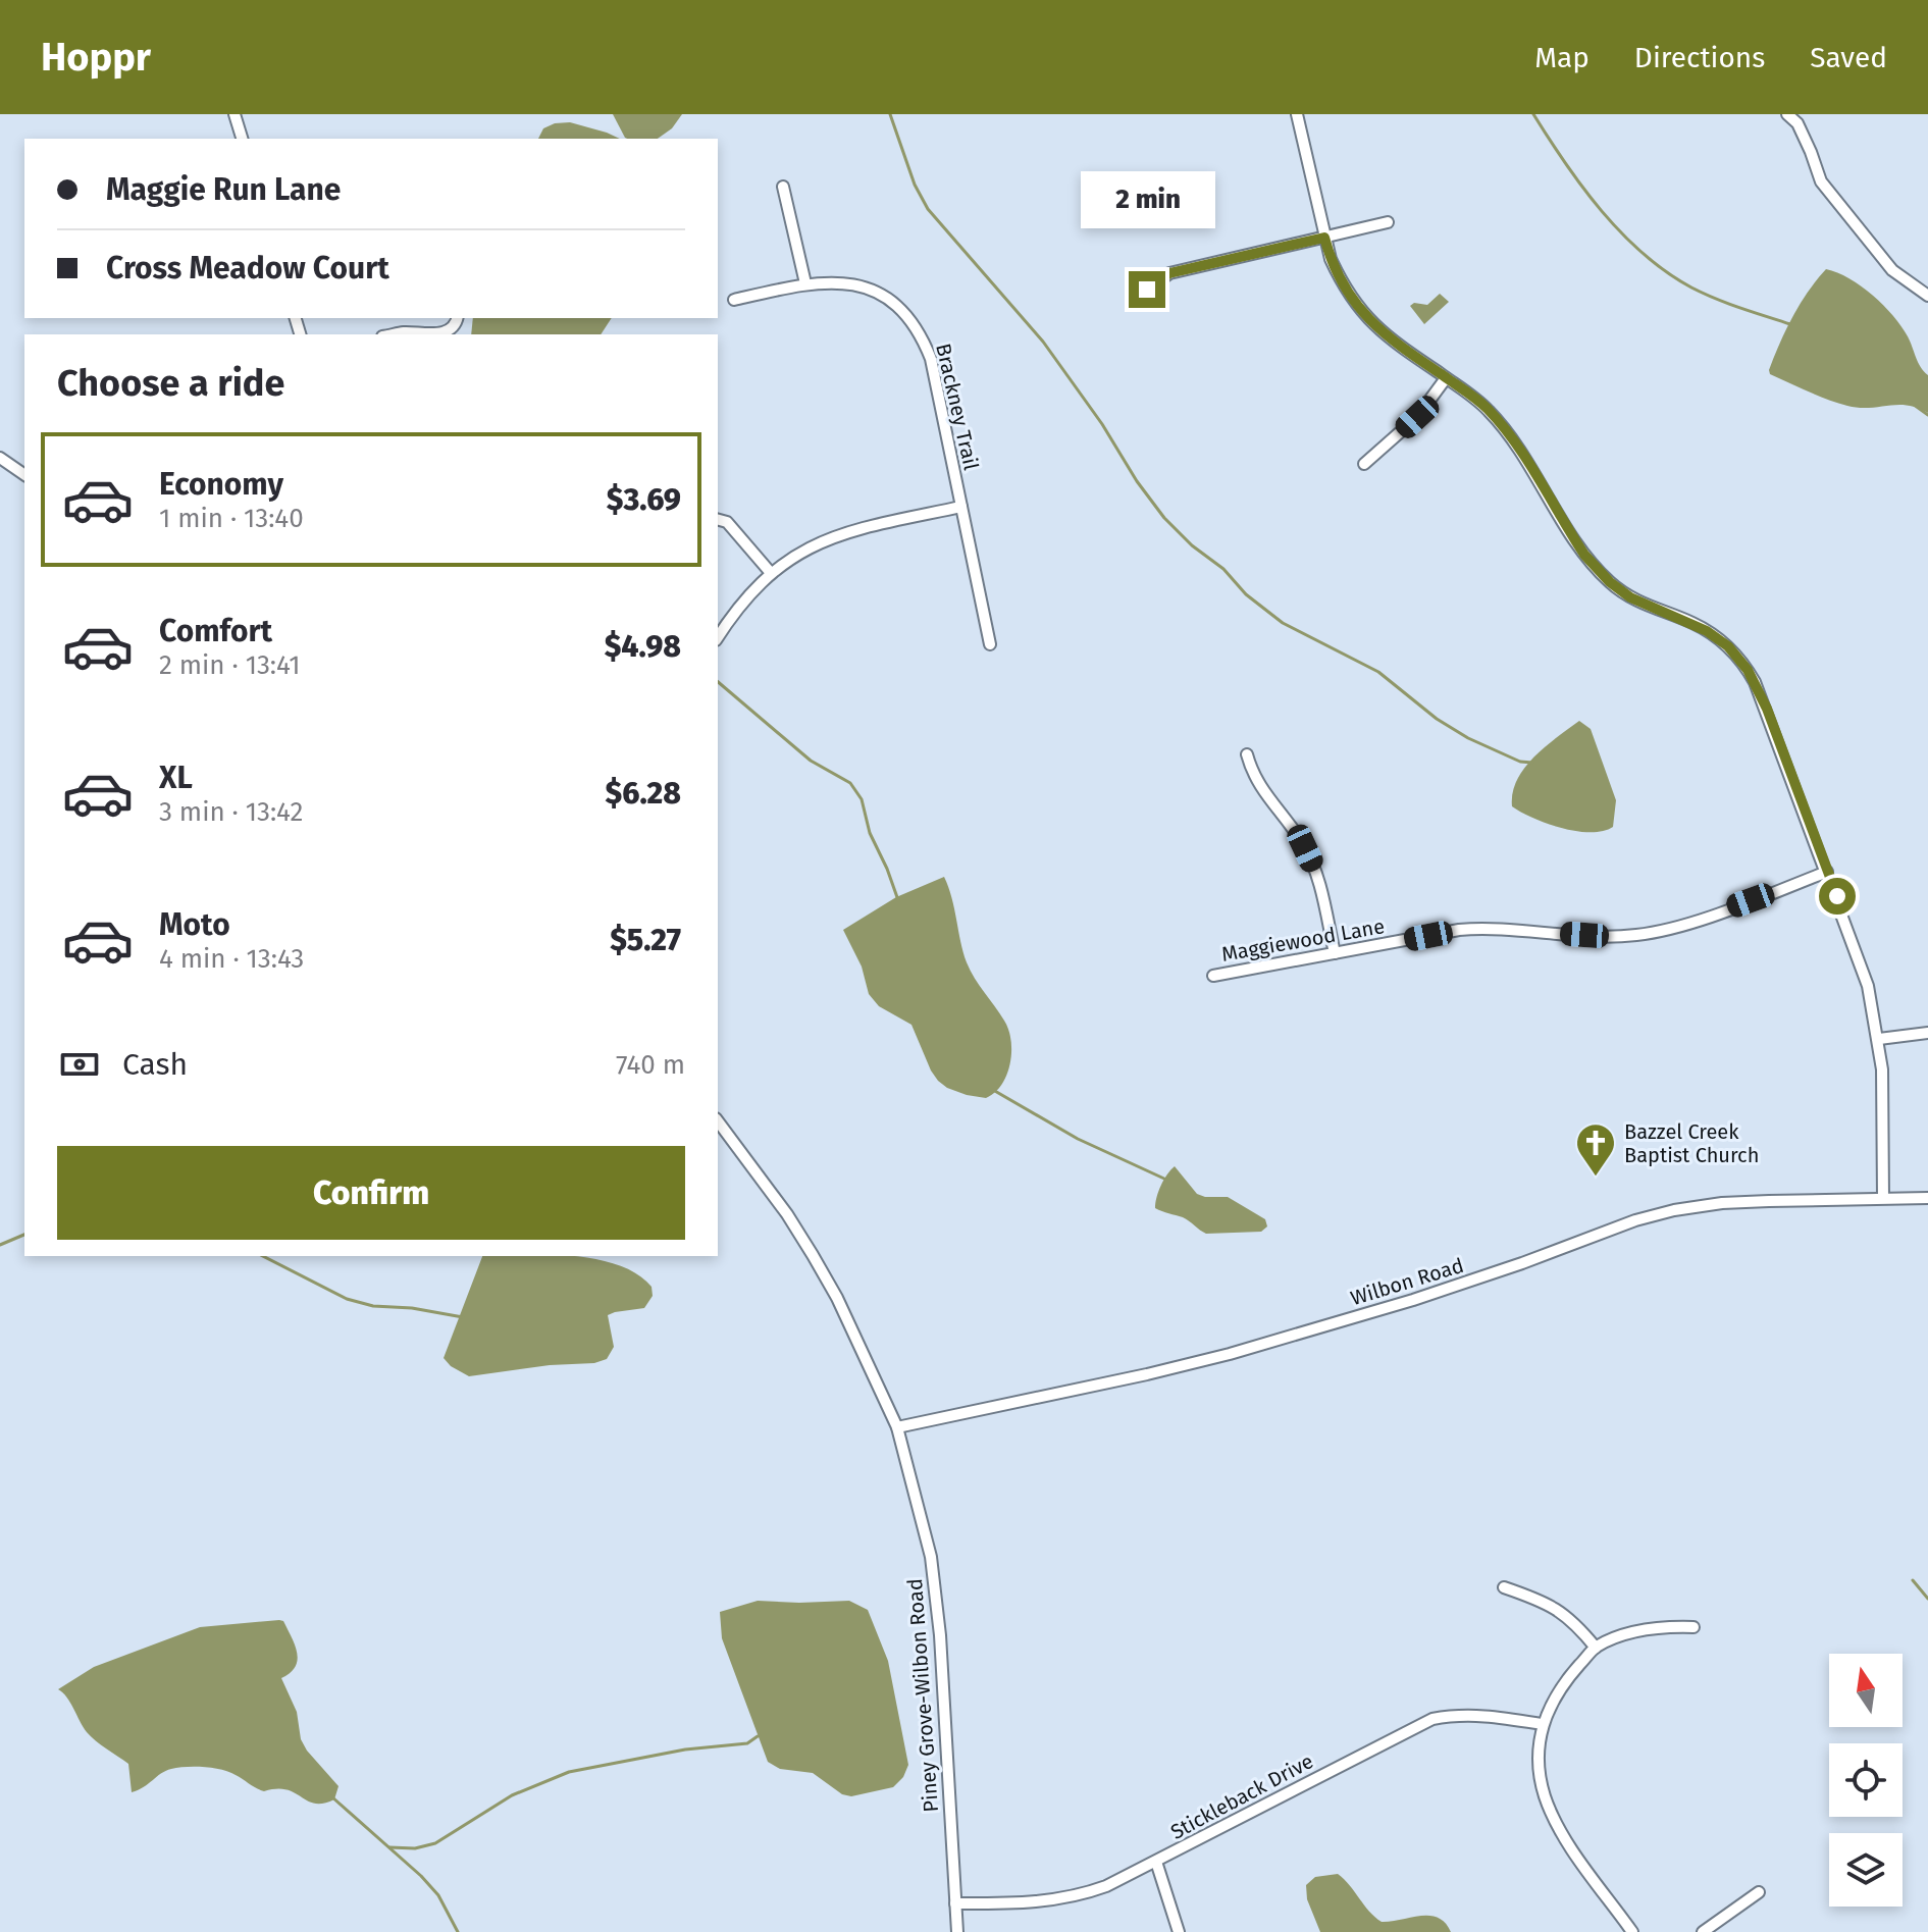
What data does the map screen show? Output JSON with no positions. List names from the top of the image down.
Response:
{
  "streets": {
    "street": [
      "Brackney Trail",
      "Maggiewood Lane",
      "Wilbon Road",
      "Piney Grove-Wilbon Road",
      "Stickleback Drive"
    ]
  },
  "crossings": [
    ["Wilbon Road", "Piney Grove-Wilbon Road"],
    ["Piney Grove-Wilbon Road", "Stickleback Drive"]
  ],
  "places": {
    "church": ["Bazzel Creek Baptist Church"]
  },
  "north": "top",
  "page": {
    "header": "Hoppr",
    "nav": ["Map", "Directions", "Saved"],
    "banner": ["Maggie Run Lane", "Cross Meadow Court"],
    "bubble": "2 min",
    "heading": "Choose a ride",
    "list": [
      {
        "name": "Economy",
        "note": "1 min · 13:40",
        "value": "$3.69"
      },
      {
        "name": "Comfort",
        "note": "2 min · 13:41",
        "value": "$4.98"
      },
      {
        "name": "XL",
        "note": "3 min · 13:42",
        "value": "$6.28"
      },
      {
        "name": "Moto",
        "note": "4 min · 13:43",
        "value": "$5.27"
      }
    ],
    "pay": ["Cash", "740 m"],
    "buttons": "Confirm"
  }
}
